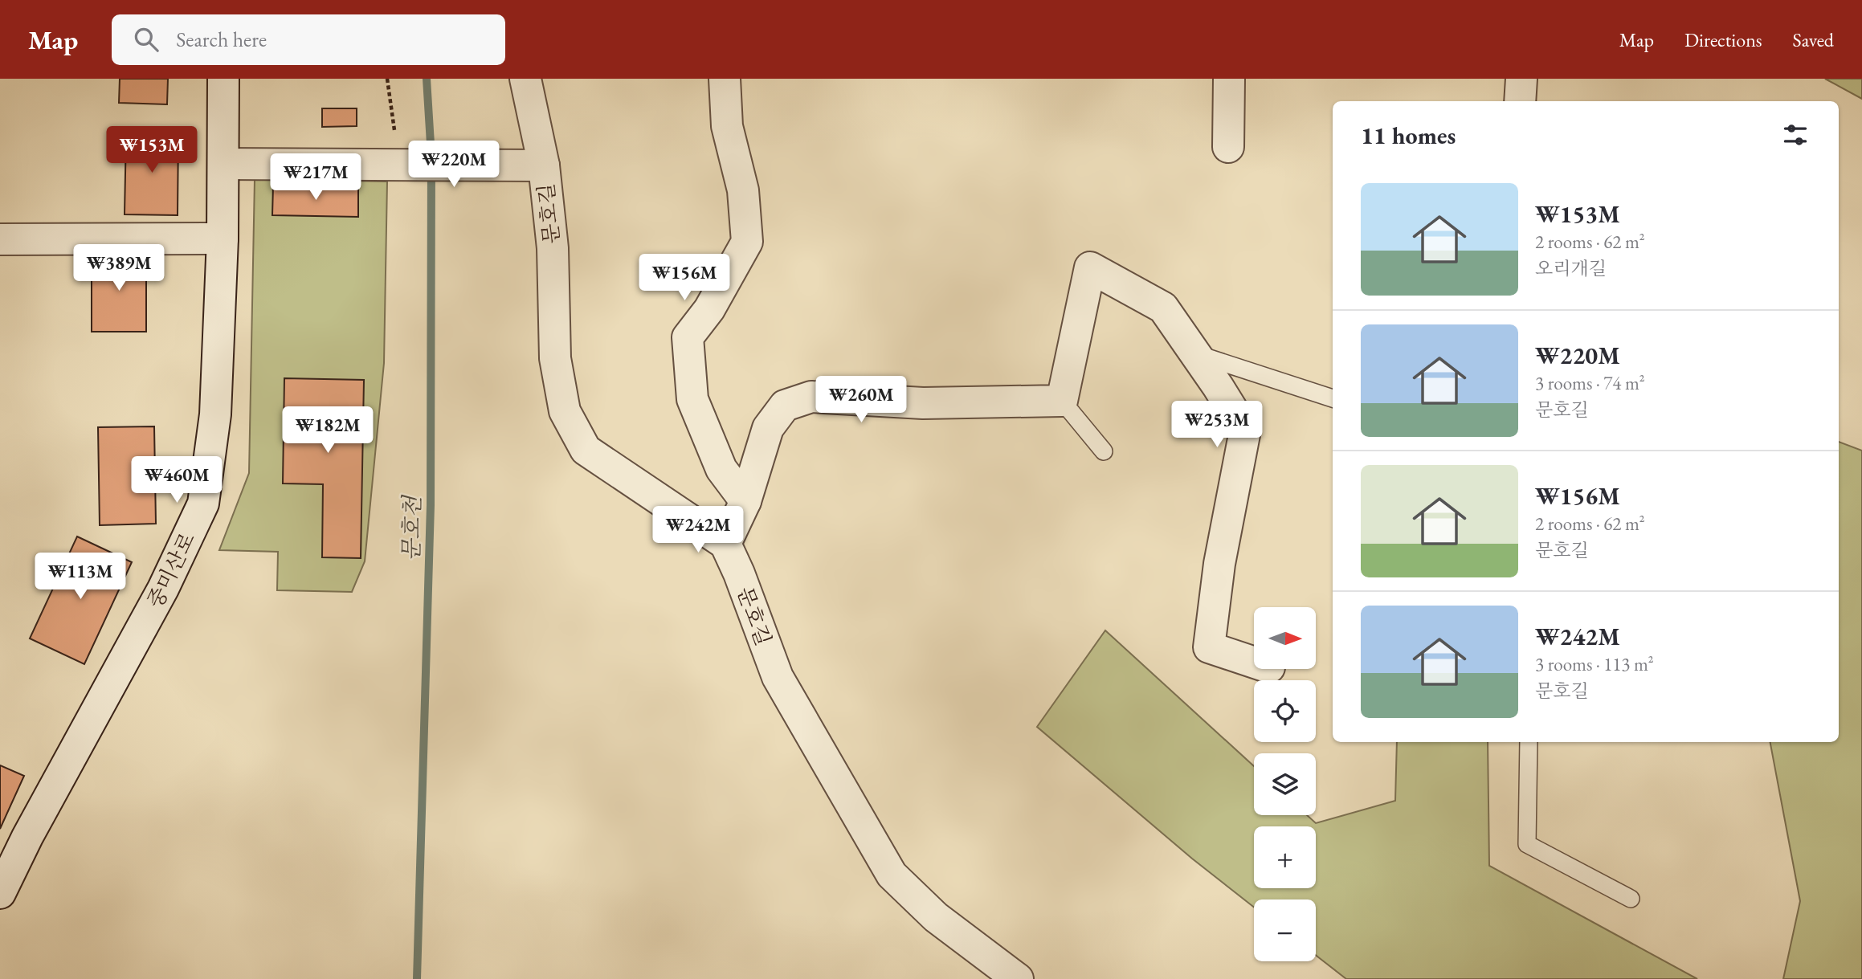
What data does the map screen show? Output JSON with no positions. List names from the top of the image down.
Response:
{
  "streets": {
    "street": ["문호길", "중미산로"]
  },
  "water": ["문호천"],
  "north": "right",
  "page": {
    "header": "Map",
    "search": "Search here",
    "nav": ["Map", "Directions", "Saved"],
    "heading": "11 homes",
    "price": [
      "₩153M",
      "₩220M",
      "₩217M",
      "₩389M",
      "₩156M",
      "₩260M",
      "₩253M",
      "₩182M",
      "₩460M",
      "₩242M",
      "₩113M"
    ],
    "list": [
      {
        "name": "₩153M",
        "note": "2 rooms · 62 m² · 오리개길"
      },
      {
        "name": "₩220M",
        "note": "3 rooms · 74 m² · 문호길"
      },
      {
        "name": "₩156M",
        "note": "2 rooms · 62 m² · 문호길"
      },
      {
        "name": "₩242M",
        "note": "3 rooms · 113 m² · 문호길"
      }
    ],
    "map_buttons": ["+", "−"]
  }
}
